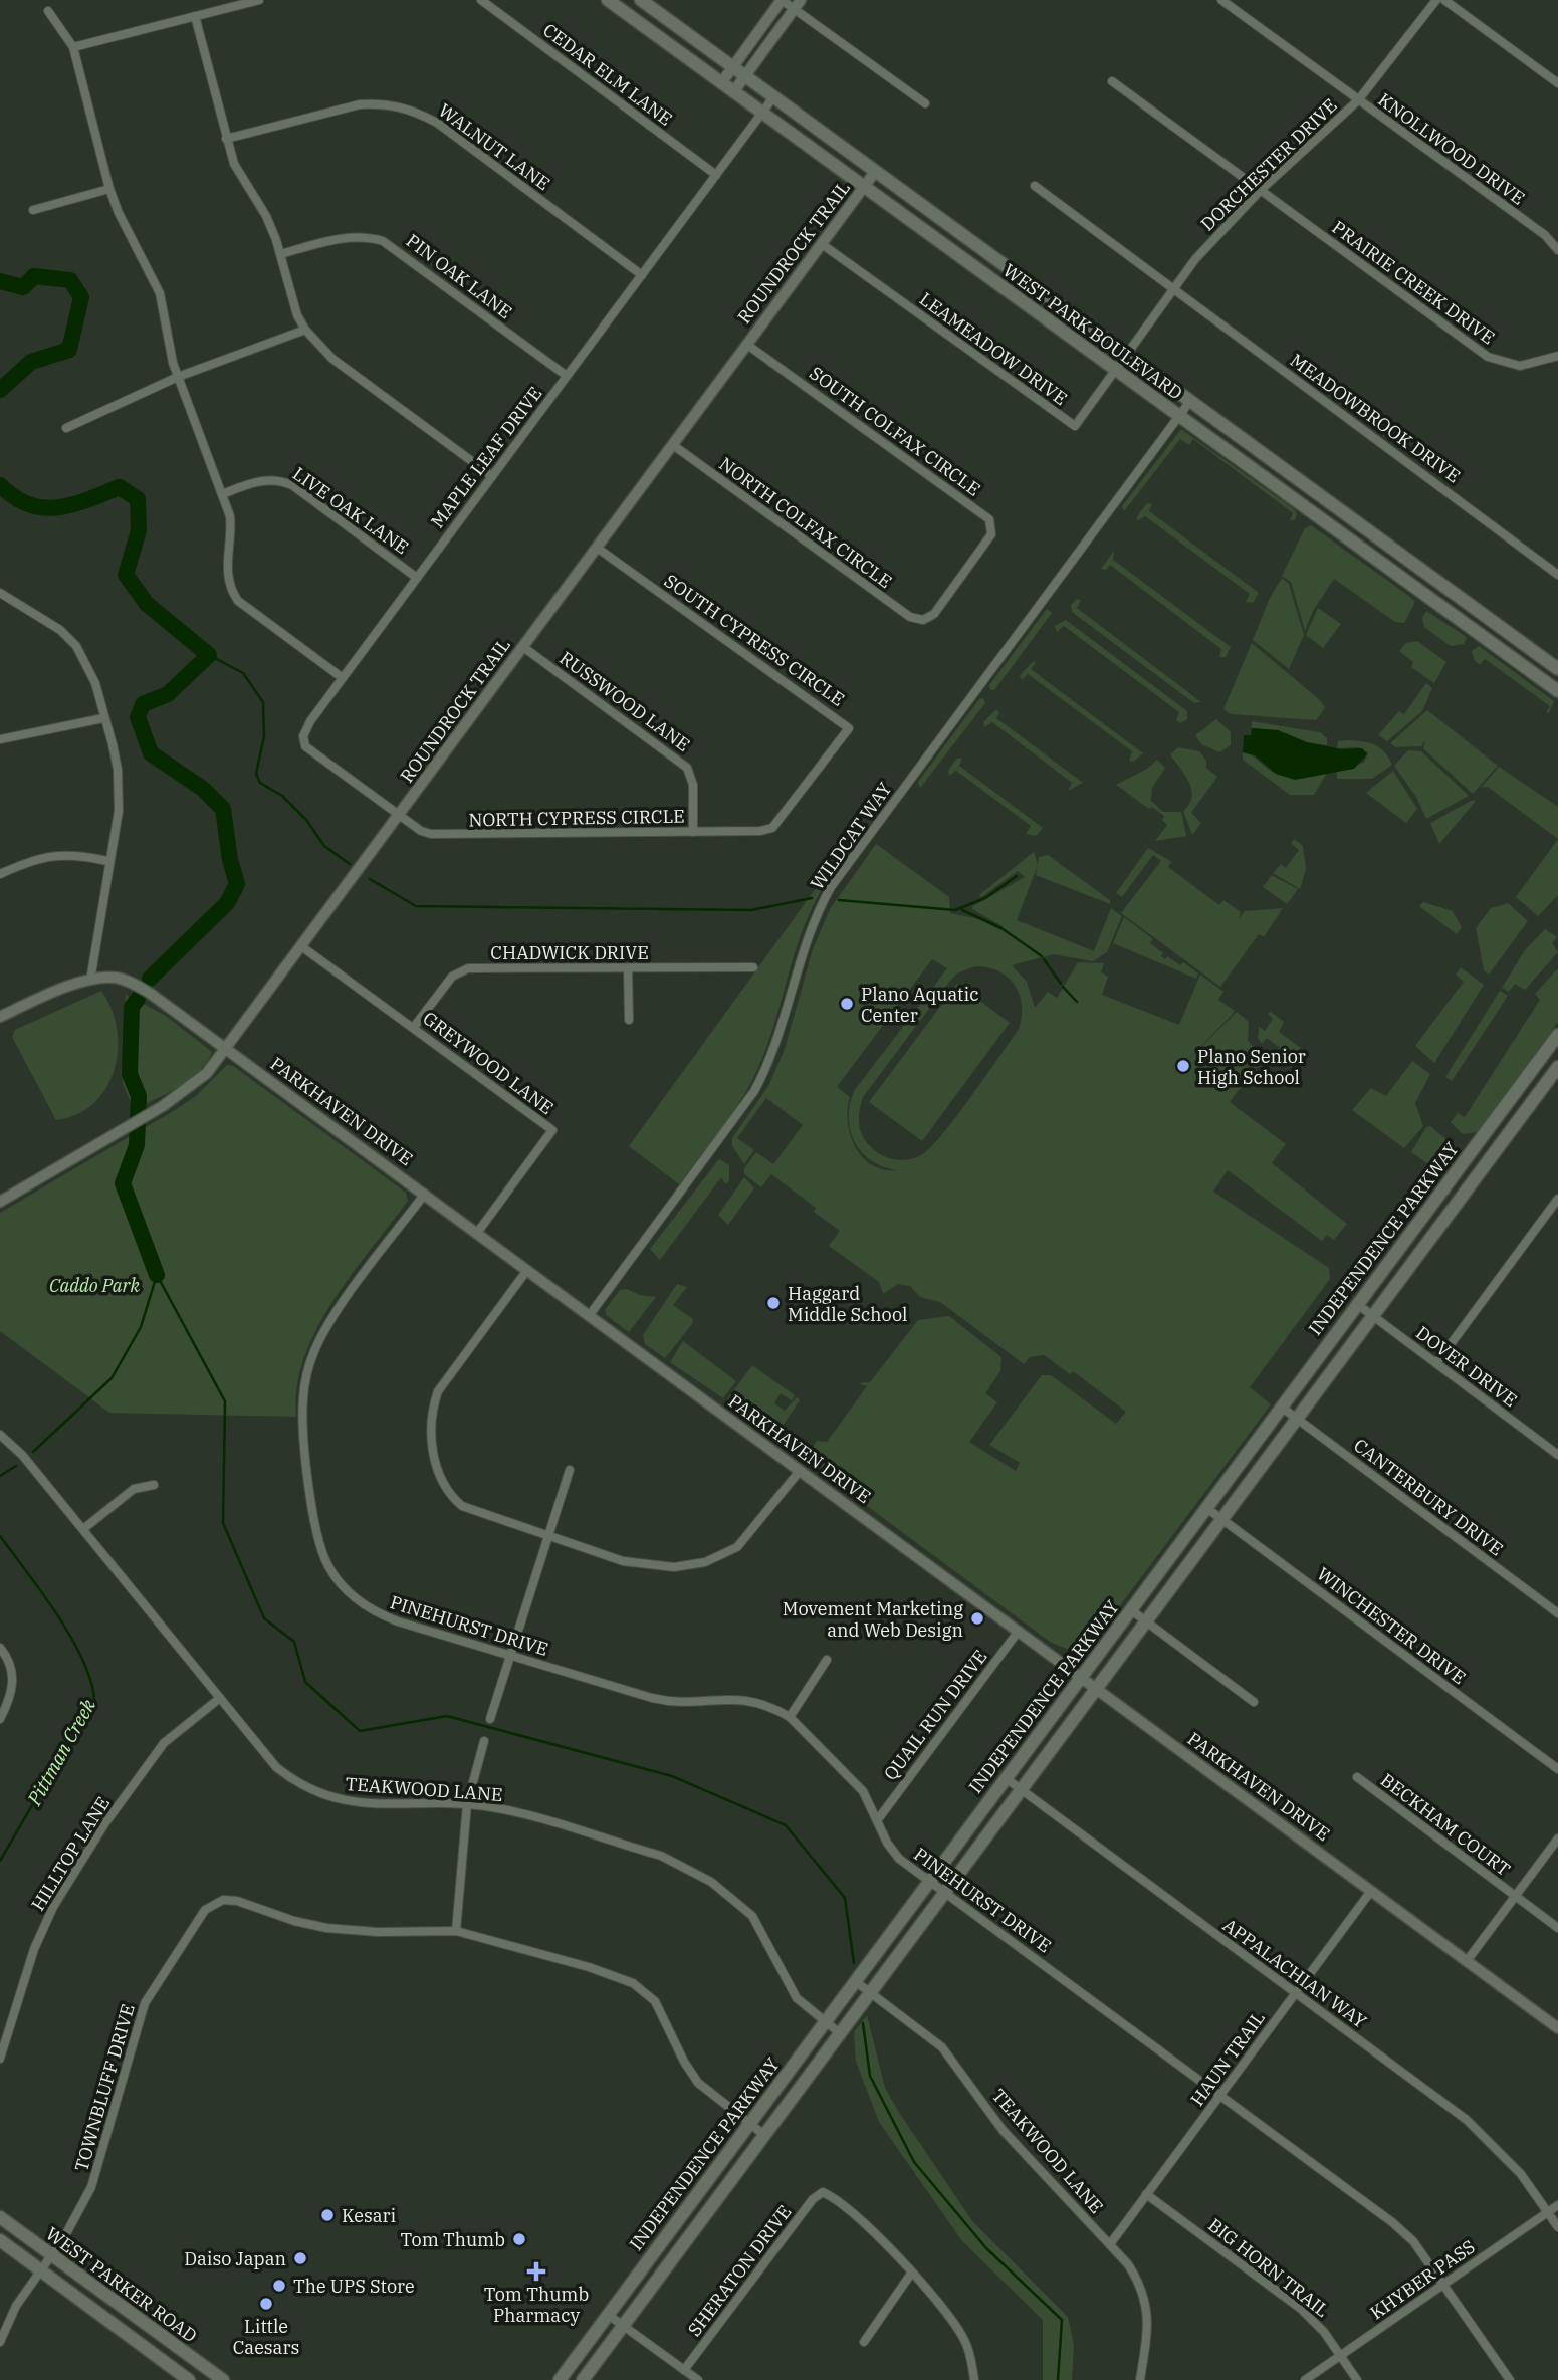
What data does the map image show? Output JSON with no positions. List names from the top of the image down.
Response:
{
  "streets": {
    "main road": ["WEST PARK BOULEVARD", "INDEPENDENCE PARKWAY", "WEST PARKER ROAD"],
    "street": [
      "CEDAR ELM LANE",
      "WALNUT LANE",
      "KNOLLWOOD DRIVE",
      "DORCHESTER DRIVE",
      "ROUNDROCK TRAIL",
      "PIN OAK LANE",
      "PRAIRIE CREEK DRIVE",
      "LEAMEADOW DRIVE",
      "MEADOWBROOK DRIVE",
      "SOUTH COLFAX CIRCLE",
      "MAPLE LEAF DRIVE",
      "LIVE OAK LANE",
      "NORTH COLFAX CIRCLE",
      "SOUTH CYPRESS CIRCLE",
      "RUSSWOOD LANE",
      "NORTH CYPRESS CIRCLE",
      "WILDCAT WAY",
      "CHADWICK DRIVE",
      "GREYWOOD LANE",
      "PARKHAVEN DRIVE",
      "DOVER DRIVE",
      "CANTERBURY DRIVE",
      "PINEHURST DRIVE",
      "WINCHESTER DRIVE",
      "QUAIL RUN DRIVE",
      "TEAKWOOD LANE",
      "BECKHAM COURT",
      "HILLTOP LANE",
      "APPALACHIAN WAY",
      "HAUN TRAIL",
      "TOWNBLUFF DRIVE",
      "BIG HORN TRAIL",
      "SHERATON DRIVE",
      "KHYBER PASS"
    ]
  },
  "crossings": [
    ["CEDAR ELM LANE", "MAPLE LEAF DRIVE"],
    ["WALNUT LANE", "MAPLE LEAF DRIVE"],
    ["KNOLLWOOD DRIVE", "DORCHESTER DRIVE"],
    ["DORCHESTER DRIVE", "PRAIRIE CREEK DRIVE"],
    ["DORCHESTER DRIVE", "WEST PARK BOULEVARD"],
    ["DORCHESTER DRIVE", "LEAMEADOW DRIVE"],
    ["DORCHESTER DRIVE", "MEADOWBROOK DRIVE"],
    ["ROUNDROCK TRAIL", "WEST PARK BOULEVARD"],
    ["ROUNDROCK TRAIL", "LEAMEADOW DRIVE"],
    ["ROUNDROCK TRAIL", "SOUTH COLFAX CIRCLE"],
    ["ROUNDROCK TRAIL", "MAPLE LEAF DRIVE"],
    ["ROUNDROCK TRAIL", "NORTH COLFAX CIRCLE"],
    ["ROUNDROCK TRAIL", "SOUTH CYPRESS CIRCLE"],
    ["ROUNDROCK TRAIL", "RUSSWOOD LANE"],
    ["ROUNDROCK TRAIL", "NORTH CYPRESS CIRCLE"],
    ["ROUNDROCK TRAIL", "GREYWOOD LANE"],
    ["ROUNDROCK TRAIL", "PARKHAVEN DRIVE"],
    ["PIN OAK LANE", "MAPLE LEAF DRIVE"],
    ["WEST PARK BOULEVARD", "LEAMEADOW DRIVE"],
    ["WEST PARK BOULEVARD", "MAPLE LEAF DRIVE"],
    ["WEST PARK BOULEVARD", "WILDCAT WAY"],
    ["SOUTH COLFAX CIRCLE", "NORTH COLFAX CIRCLE"],
    ["MAPLE LEAF DRIVE", "LIVE OAK LANE"],
    ["MAPLE LEAF DRIVE", "NORTH CYPRESS CIRCLE"],
    ["SOUTH CYPRESS CIRCLE", "NORTH CYPRESS CIRCLE"],
    ["RUSSWOOD LANE", "NORTH CYPRESS CIRCLE"],
    ["WILDCAT WAY", "PARKHAVEN DRIVE"],
    ["CHADWICK DRIVE", "GREYWOOD LANE"],
    ["GREYWOOD LANE", "PARKHAVEN DRIVE"],
    ["PARKHAVEN DRIVE", "INDEPENDENCE PARKWAY"],
    ["PARKHAVEN DRIVE", "PINEHURST DRIVE"],
    ["PARKHAVEN DRIVE", "QUAIL RUN DRIVE"],
    ["PARKHAVEN DRIVE", "HAUN TRAIL"],
    ["INDEPENDENCE PARKWAY", "DOVER DRIVE"],
    ["INDEPENDENCE PARKWAY", "CANTERBURY DRIVE"],
    ["INDEPENDENCE PARKWAY", "PINEHURST DRIVE"],
    ["INDEPENDENCE PARKWAY", "WINCHESTER DRIVE"],
    ["INDEPENDENCE PARKWAY", "TEAKWOOD LANE"],
    ["INDEPENDENCE PARKWAY", "APPALACHIAN WAY"],
    ["INDEPENDENCE PARKWAY", "TOWNBLUFF DRIVE"],
    ["PINEHURST DRIVE", "QUAIL RUN DRIVE"],
    ["PINEHURST DRIVE", "HAUN TRAIL"],
    ["PINEHURST DRIVE", "KHYBER PASS"],
    ["TEAKWOOD LANE", "HILLTOP LANE"],
    ["TEAKWOOD LANE", "HAUN TRAIL"],
    ["APPALACHIAN WAY", "HAUN TRAIL"],
    ["APPALACHIAN WAY", "KHYBER PASS"],
    ["HAUN TRAIL", "BIG HORN TRAIL"],
    ["TOWNBLUFF DRIVE", "WEST PARKER ROAD"],
    ["BIG HORN TRAIL", "KHYBER PASS"]
  ],
  "water": ["Pittman Creek"],
  "parks": ["Caddo Park"],
  "places": {
    "other": [
      "Plano Aquatic Center",
      "Plano Senior High School",
      "Haggard Middle School",
      "Movement Marketing and Web Design",
      "Kesari",
      "Tom Thumb",
      "Daiso Japan",
      "The UPS Store",
      "Little Caesars"
    ],
    "health": ["Tom Thumb Pharmacy"]
  }
}
